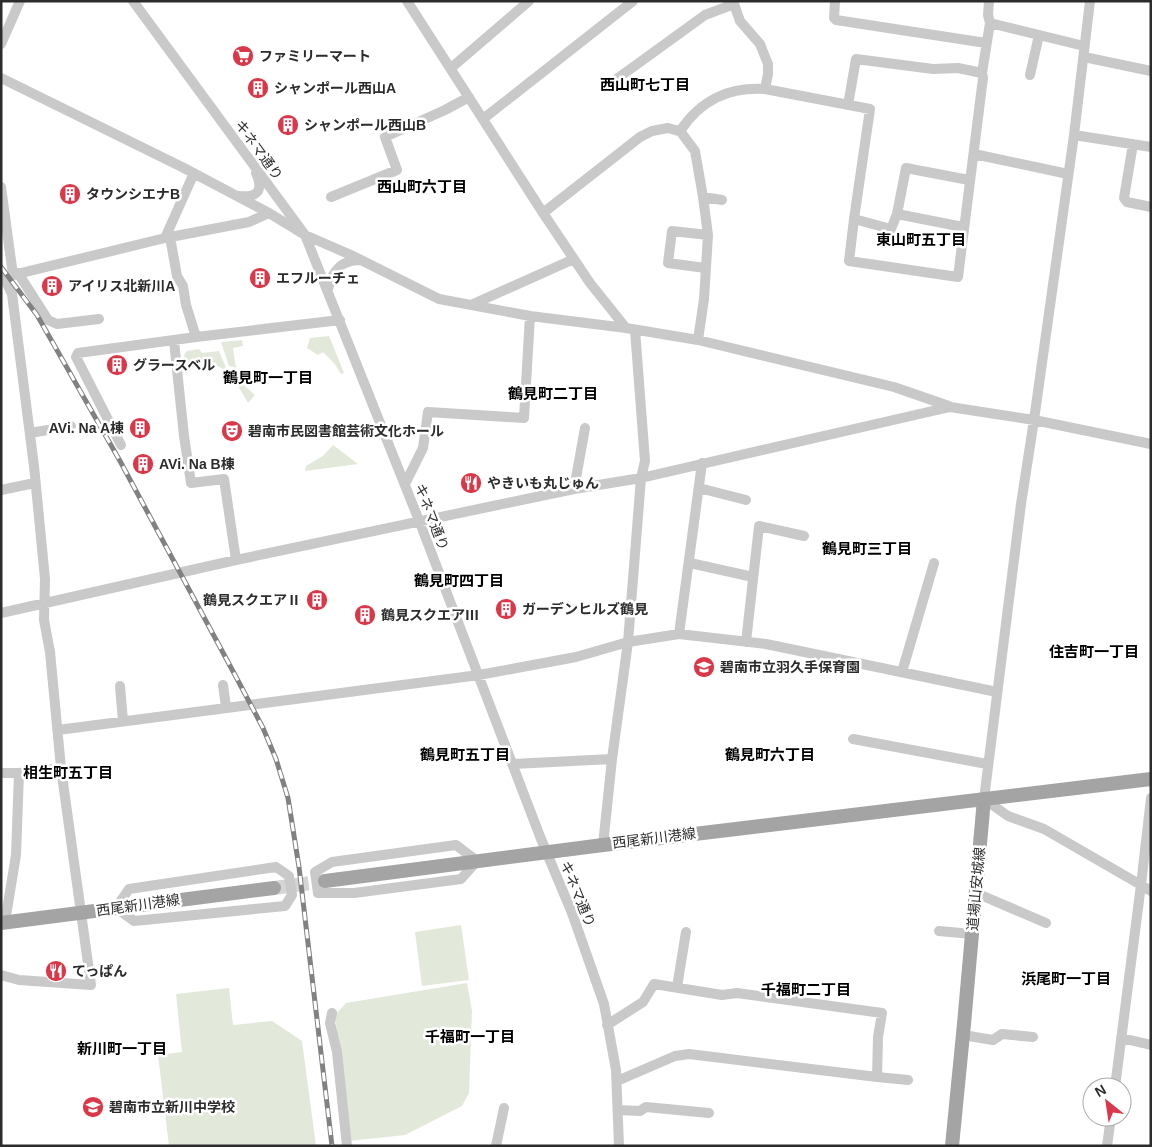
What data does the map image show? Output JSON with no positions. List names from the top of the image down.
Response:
{
  "streets": {
    "main road": ["西尾新川港線", "道場山安城線"],
    "street": ["キネマ通り"]
  },
  "crossings": [
    ["キネマ通り", "西尾新川港線"],
    ["西尾新川港線", "道場山安城線"]
  ],
  "districts": [
    "西山町七丁目",
    "西山町六丁目",
    "東山町五丁目",
    "鶴見町一丁目",
    "鶴見町二丁目",
    "鶴見町三丁目",
    "鶴見町四丁目",
    "住吉町一丁目",
    "鶴見町五丁目",
    "鶴見町六丁目",
    "相生町五丁目",
    "浜尾町一丁目",
    "千福町二丁目",
    "千福町一丁目",
    "新川町一丁目"
  ],
  "places": {
    "supermarket": ["ファミリーマート"],
    "building": [
      "シャンポール西山A",
      "シャンポール西山B",
      "タウンシエナB",
      "エフルーチェ",
      "アイリス北新川A",
      "グラースベル",
      "AVi. Na A棟",
      "AVi. Na B棟",
      "鶴見スクエアⅡ",
      "ガーデンヒルズ鶴見",
      "鶴見スクエアⅢ"
    ],
    "theatre": ["碧南市民図書館芸術文化ホール"],
    "restaurant": ["やきいも丸じゅん", "てっぱん"],
    "school or university": ["碧南市立羽久手保育園", "碧南市立新川中学校"]
  },
  "north": "top left"
}
